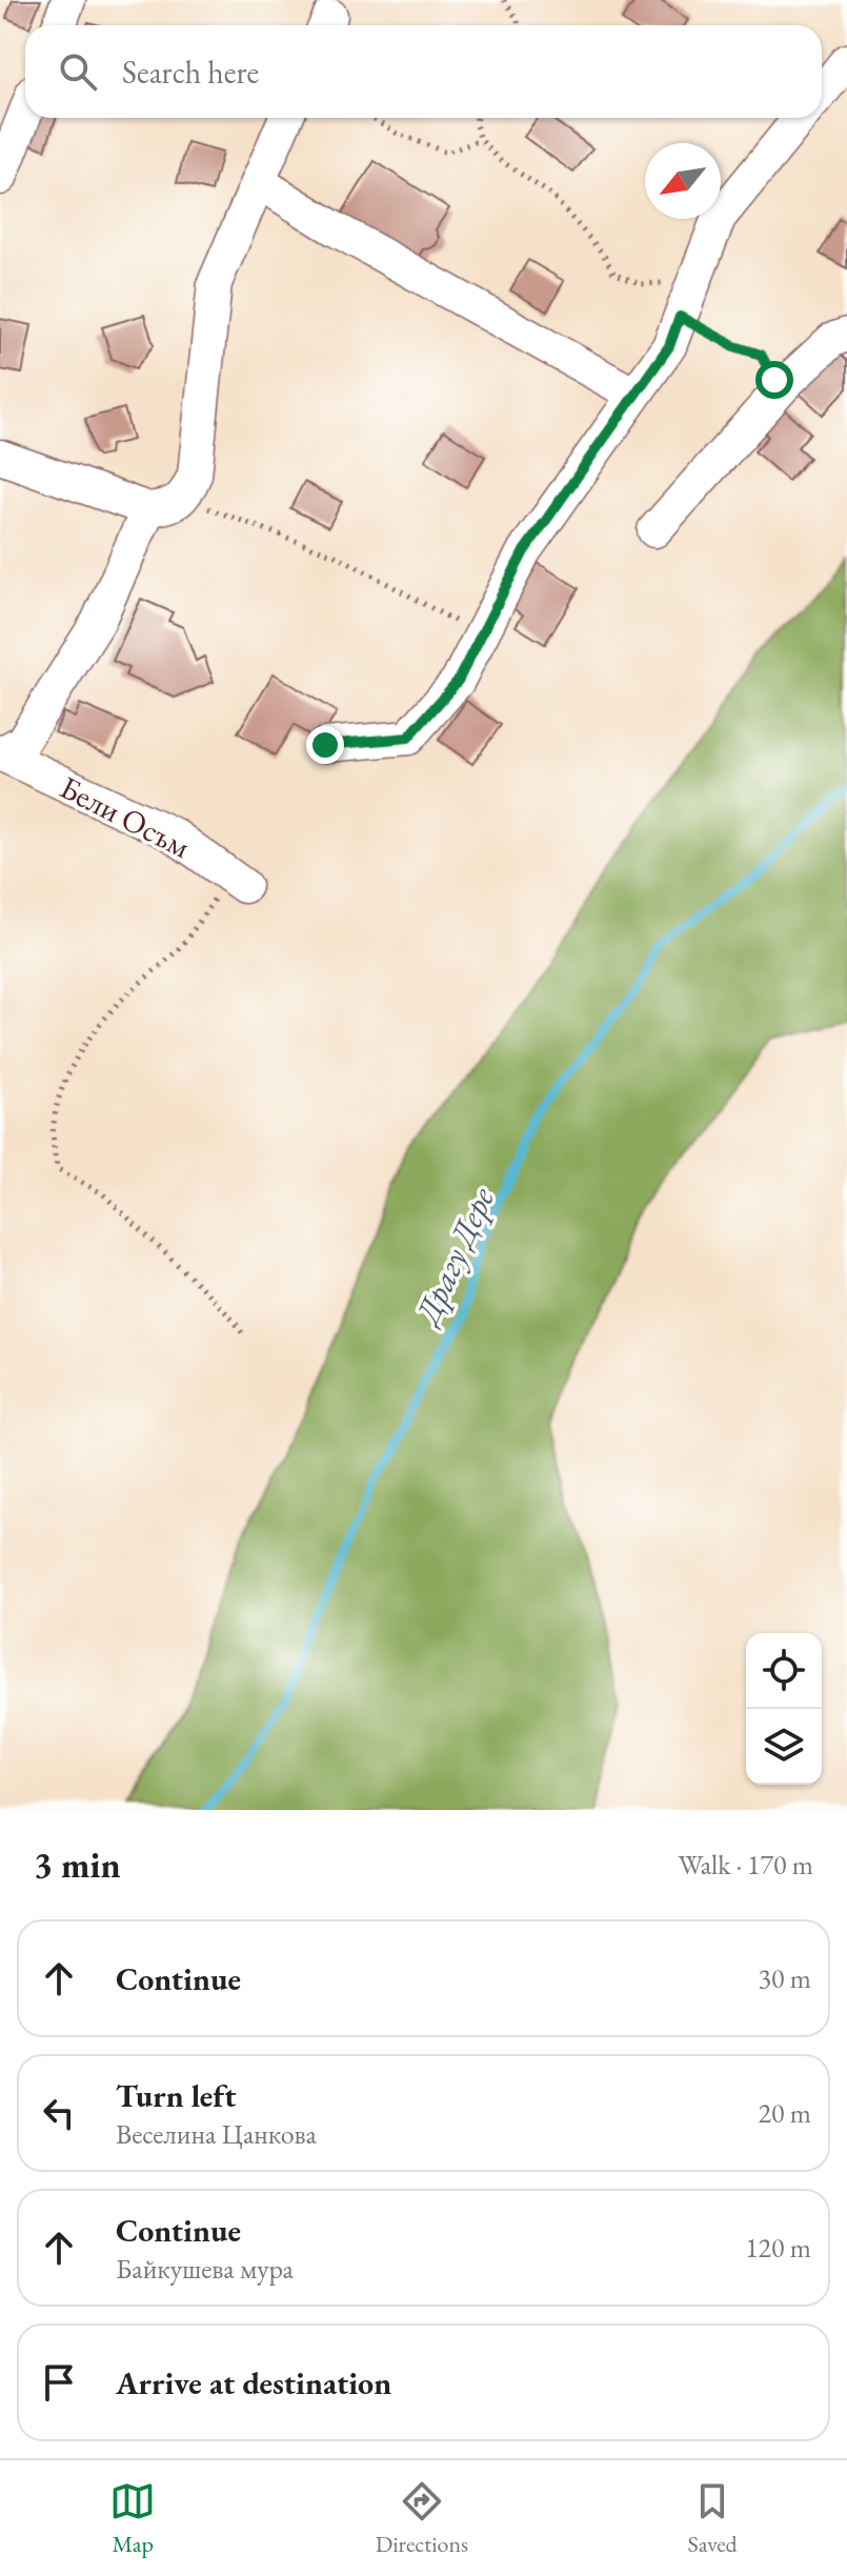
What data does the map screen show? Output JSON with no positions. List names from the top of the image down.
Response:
{
  "streets": {
    "street": ["Бели Осъм"]
  },
  "water": ["Драгу Дере"],
  "north": "bottom left",
  "page": {
    "search": "Search here",
    "heading": ["3 min", "Walk · 170 m"],
    "list": [
      ["Continue", "30 m"],
      ["Turn left", "Веселина Цанкова", "20 m"],
      ["Continue", "Байкушева мура", "120 m"],
      "Arrive at destination"
    ],
    "nav": ["Map", "Directions", "Saved"]
  }
}
